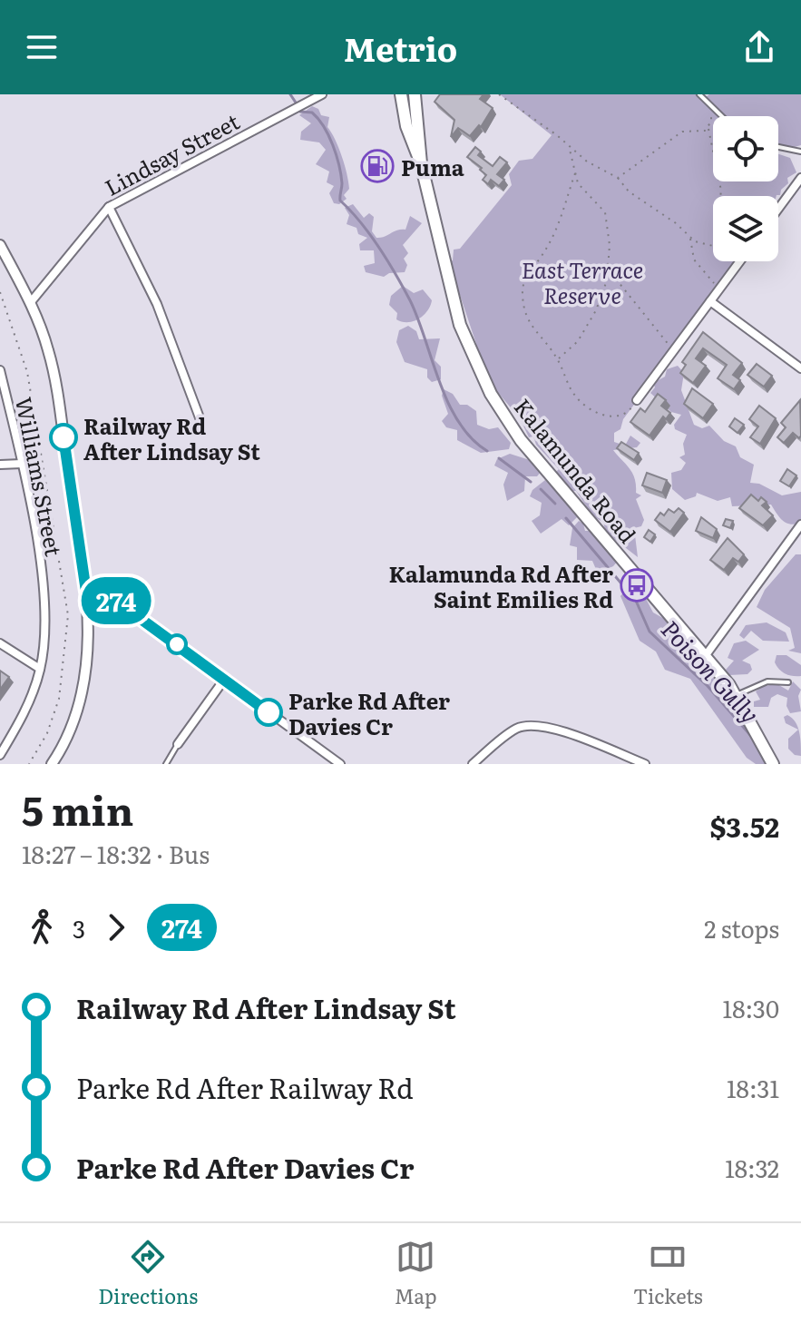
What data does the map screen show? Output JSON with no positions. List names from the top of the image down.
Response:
{
  "streets": {
    "main road": ["Kalamunda Road"],
    "street": ["Lindsay Street", "Williams Street"]
  },
  "water": ["Poison Gully"],
  "parks": ["East Terrace Reserve"],
  "places": {
    "fuel station": ["Puma"],
    "other": ["Railway Rd After Lindsay St", "Parke Rd After Davies Cr"],
    "bus stop": ["Kalamunda Rd After Saint Emilies Rd"]
  },
  "lines": ["bus line 274"],
  "page": {
    "header": "Metrio",
    "on_map": "274",
    "heading": ["5 min", "18:27 – 18:32 · Bus", "$3.52"],
    "legs": ["3", "274", "2 stops"],
    "list": [
      {
        "name": "Railway Rd After Lindsay St",
        "value": "18:30"
      },
      {
        "name": "Parke Rd After Railway Rd",
        "value": "18:31"
      },
      {
        "name": "Parke Rd After Davies Cr",
        "value": "18:32"
      }
    ],
    "tabs": ["Directions", "Map", "Tickets"]
  }
}
